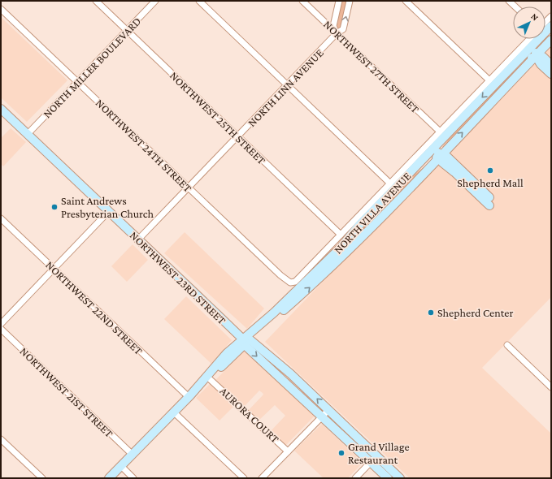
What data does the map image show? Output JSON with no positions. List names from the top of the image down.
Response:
{
  "streets": {
    "main road": ["NORTH VILLA AVENUE", "NORTHWEST 23RD STREET"],
    "street": [
      "NORTHWEST 27TH STREET",
      "NORTH MILLER BOULEVARD",
      "NORTH LINN AVENUE",
      "NORTHWEST 25TH STREET",
      "NORTHWEST 24TH STREET",
      "NORTHWEST 22ND STREET",
      "NORTHWEST 21ST STREET",
      "AURORA COURT"
    ]
  },
  "crossings": [
    ["NORTHWEST 27TH STREET", "NORTH LINN AVENUE"],
    ["NORTHWEST 27TH STREET", "NORTH VILLA AVENUE"],
    ["NORTH MILLER BOULEVARD", "NORTHWEST 25TH STREET"],
    ["NORTH MILLER BOULEVARD", "NORTHWEST 24TH STREET"],
    ["NORTH MILLER BOULEVARD", "NORTHWEST 23RD STREET"],
    ["NORTH LINN AVENUE", "NORTHWEST 25TH STREET"],
    ["NORTH LINN AVENUE", "NORTHWEST 24TH STREET"],
    ["NORTH LINN AVENUE", "NORTHWEST 23RD STREET"],
    ["NORTHWEST 25TH STREET", "NORTH VILLA AVENUE"],
    ["NORTHWEST 24TH STREET", "NORTH VILLA AVENUE"],
    ["NORTH VILLA AVENUE", "NORTHWEST 23RD STREET"],
    ["NORTH VILLA AVENUE", "NORTHWEST 22ND STREET"],
    ["NORTH VILLA AVENUE", "NORTHWEST 21ST STREET"],
    ["NORTH VILLA AVENUE", "AURORA COURT"]
  ],
  "places": [
    "Shepherd Mall",
    "Saint Andrews Presbyterian Church",
    "Shepherd Center",
    "Grand Village Restaurant"
  ],
  "north": "top right"
}
